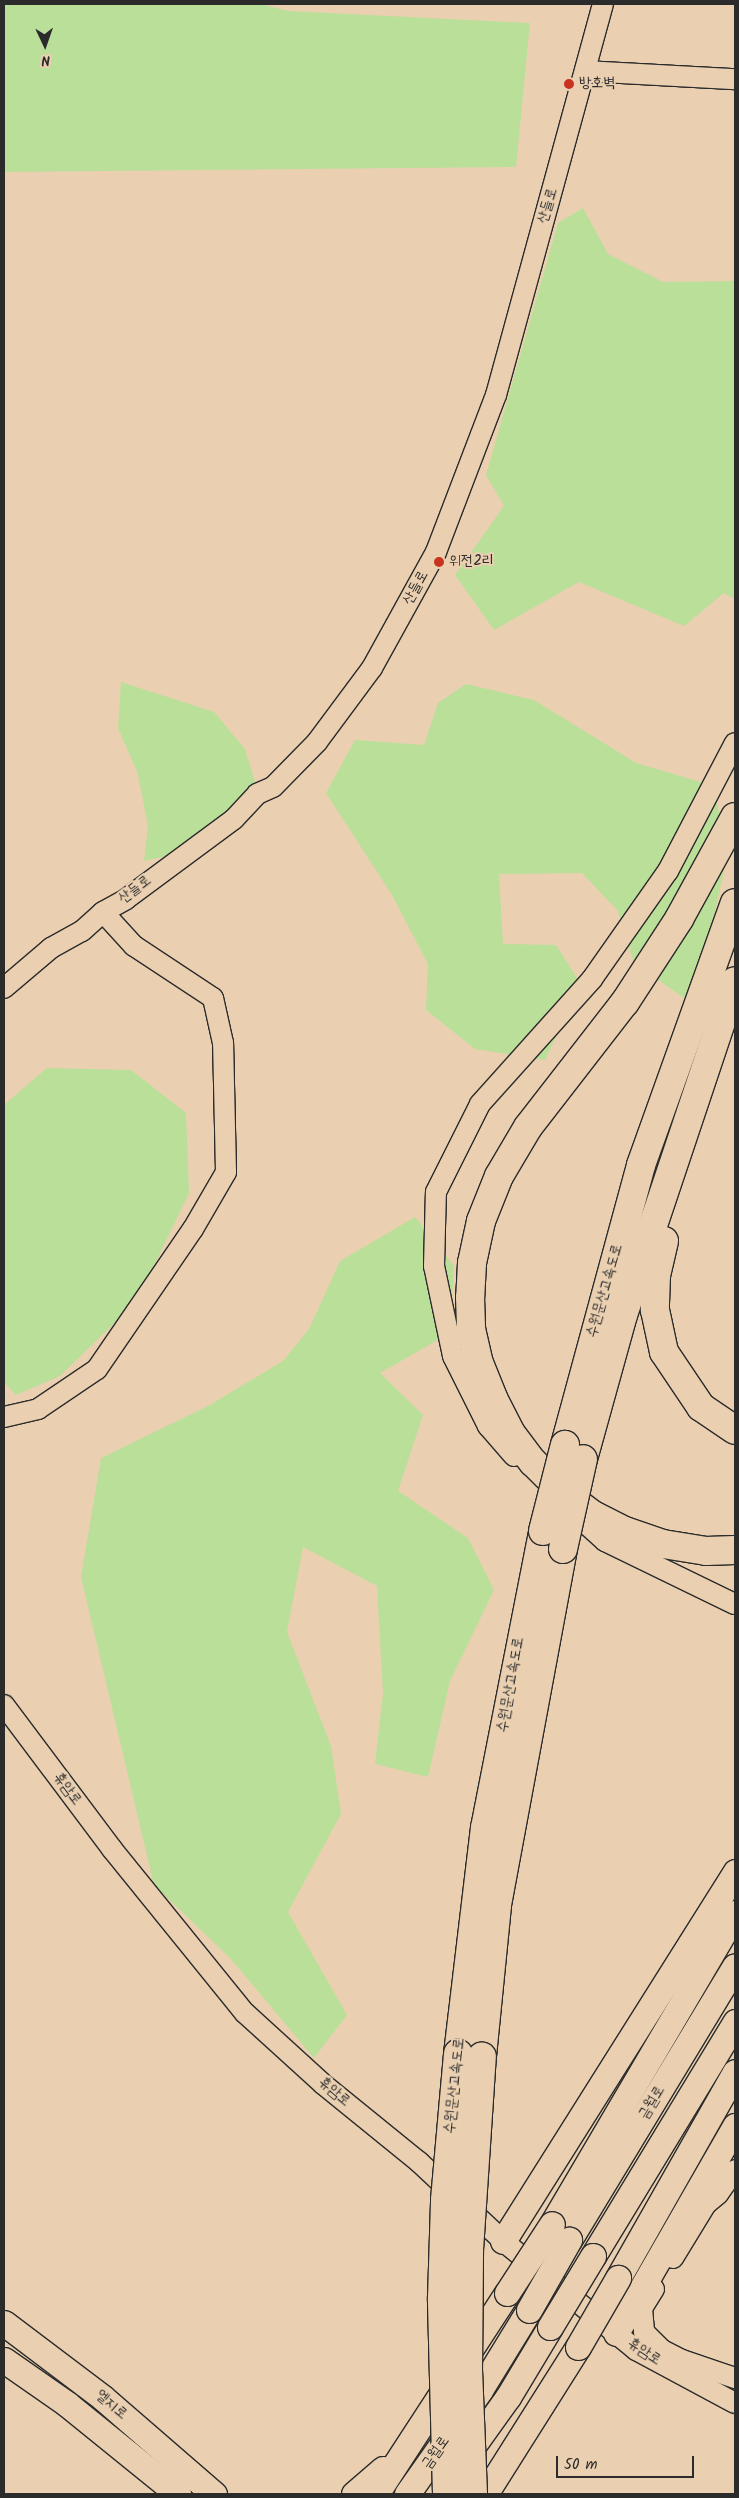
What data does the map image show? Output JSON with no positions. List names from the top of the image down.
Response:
{
  "streets": {
    "highway": ["수원문산고속도로"],
    "main road": ["금월로", "엘지로"],
    "street": ["산들로", "휴암로"]
  },
  "places": ["방호벽", "위전2리"],
  "scale_bar": "50 m",
  "north": "bottom"
}
